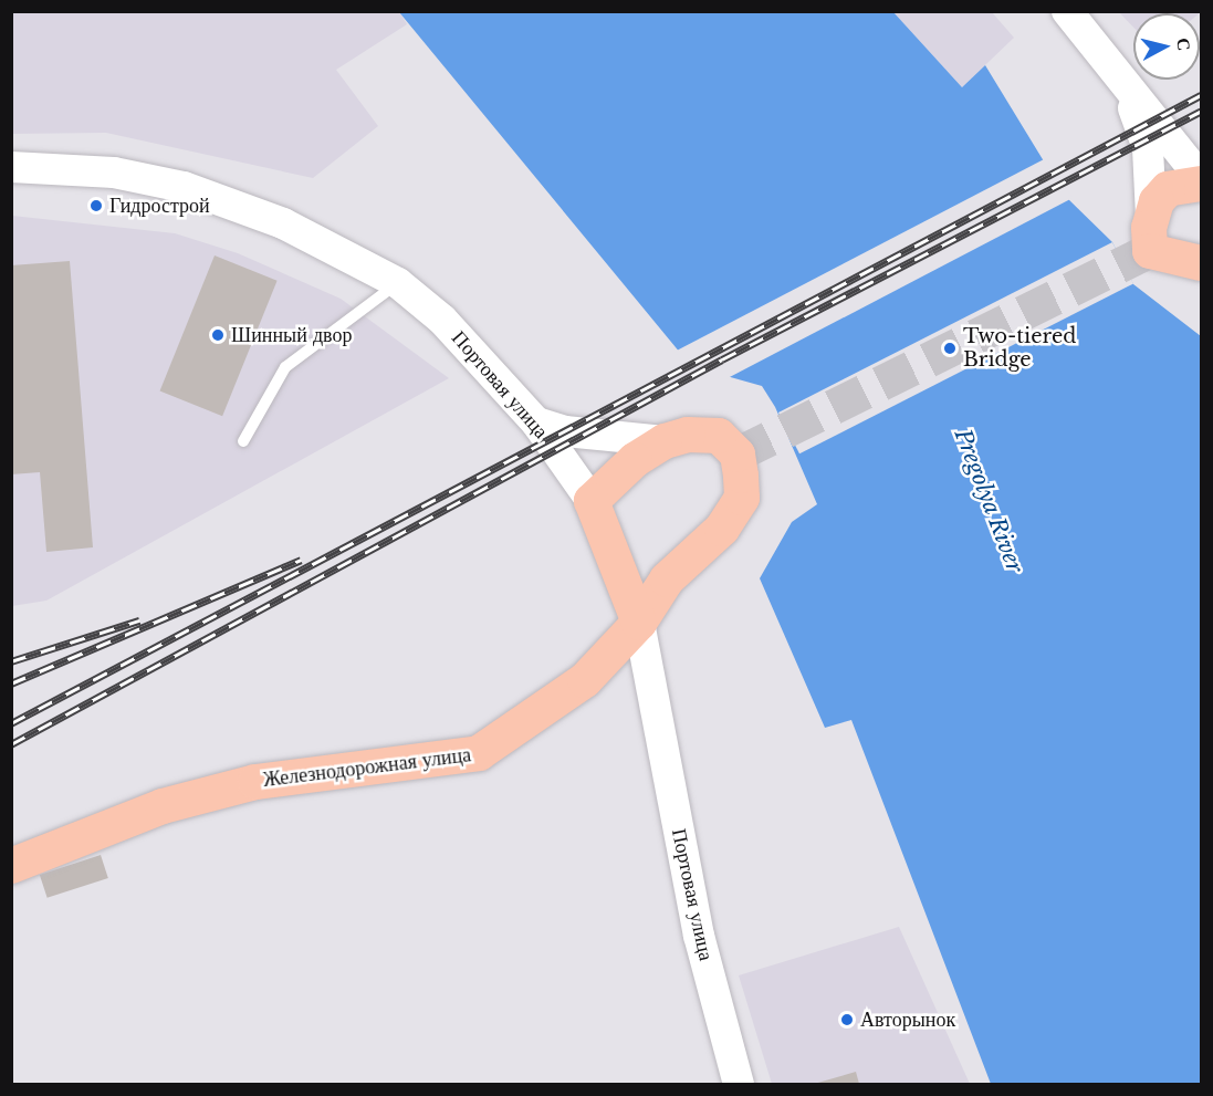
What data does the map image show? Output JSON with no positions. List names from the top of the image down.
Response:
{
  "streets": {
    "main road": ["Портовая улица", "Железнодорожная улица"]
  },
  "crossings": [
    ["Портовая улица", "Железнодорожная улица"]
  ],
  "water": ["Pregolya River"],
  "places": [
    "Гидрострой",
    "Шинный двор",
    "Two-tiered Bridge",
    "Авторынок"
  ],
  "north": "right"
}
